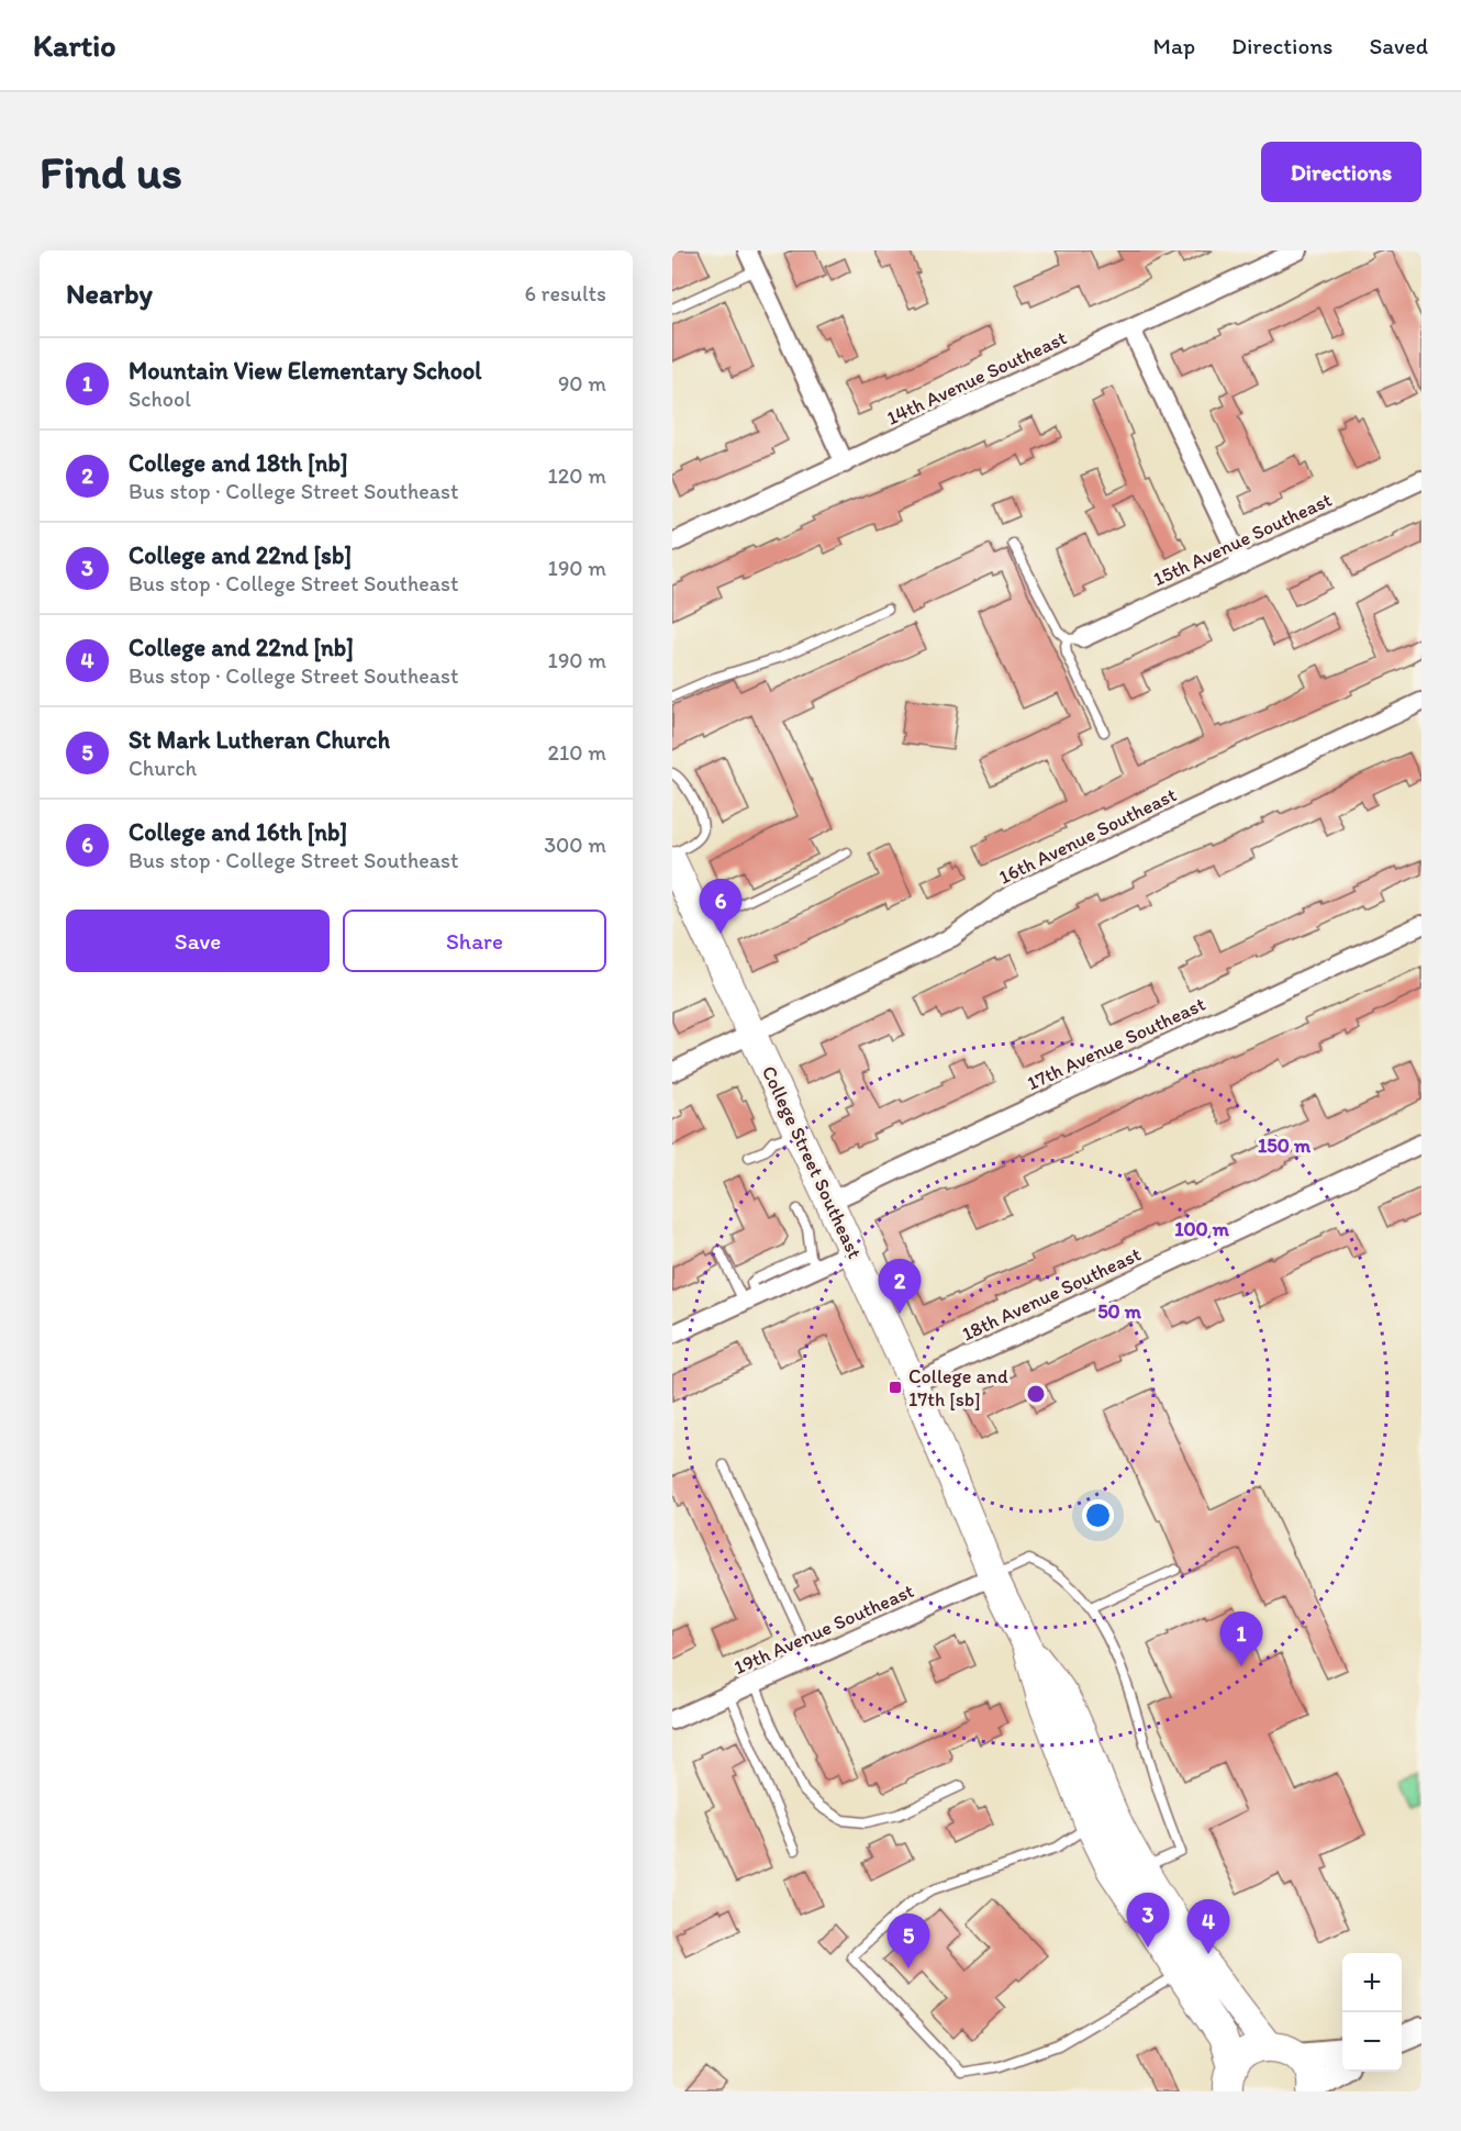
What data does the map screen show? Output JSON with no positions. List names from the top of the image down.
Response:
{
  "streets": {
    "main road": ["College Street Southeast"],
    "street": [
      "14th Avenue Southeast",
      "15th Avenue Southeast",
      "16th Avenue Southeast",
      "17th Avenue Southeast",
      "18th Avenue Southeast",
      "19th Avenue Southeast"
    ]
  },
  "crossings": [
    ["16th Avenue Southeast", "College Street Southeast"],
    ["17th Avenue Southeast", "College Street Southeast"],
    ["College Street Southeast", "18th Avenue Southeast"],
    ["College Street Southeast", "19th Avenue Southeast"]
  ],
  "places": {
    "transit": ["College and 17th [sb]"]
  },
  "page": {
    "header": "Kartio",
    "nav": ["Map", "Directions", "Saved"],
    "buttons": [
      "Directions",
      ["Save", "Share"]
    ],
    "title": "Find us",
    "heading": ["Nearby", "6 results"],
    "list": [
      {
        "mark": "1",
        "name": "Mountain View Elementary School",
        "note": "School",
        "value": "90 m"
      },
      {
        "mark": "2",
        "name": "College and 18th [nb]",
        "note": "Bus stop · College Street Southeast",
        "value": "120 m"
      },
      {
        "mark": "3",
        "name": "College and 22nd [sb]",
        "note": "Bus stop · College Street Southeast",
        "value": "190 m"
      },
      {
        "mark": "4",
        "name": "College and 22nd [nb]",
        "note": "Bus stop · College Street Southeast",
        "value": "190 m"
      },
      {
        "mark": "5",
        "name": "St Mark Lutheran Church",
        "note": "Church",
        "value": "210 m"
      },
      {
        "mark": "6",
        "name": "College and 16th [nb]",
        "note": "Bus stop · College Street Southeast",
        "value": "300 m"
      }
    ],
    "pins": [
      "6",
      "2",
      "1",
      "3",
      "4",
      "5"
    ],
    "map_buttons": ["+", "−"]
  },
  "rings": ["150 m", "100 m", "50 m"]
}
